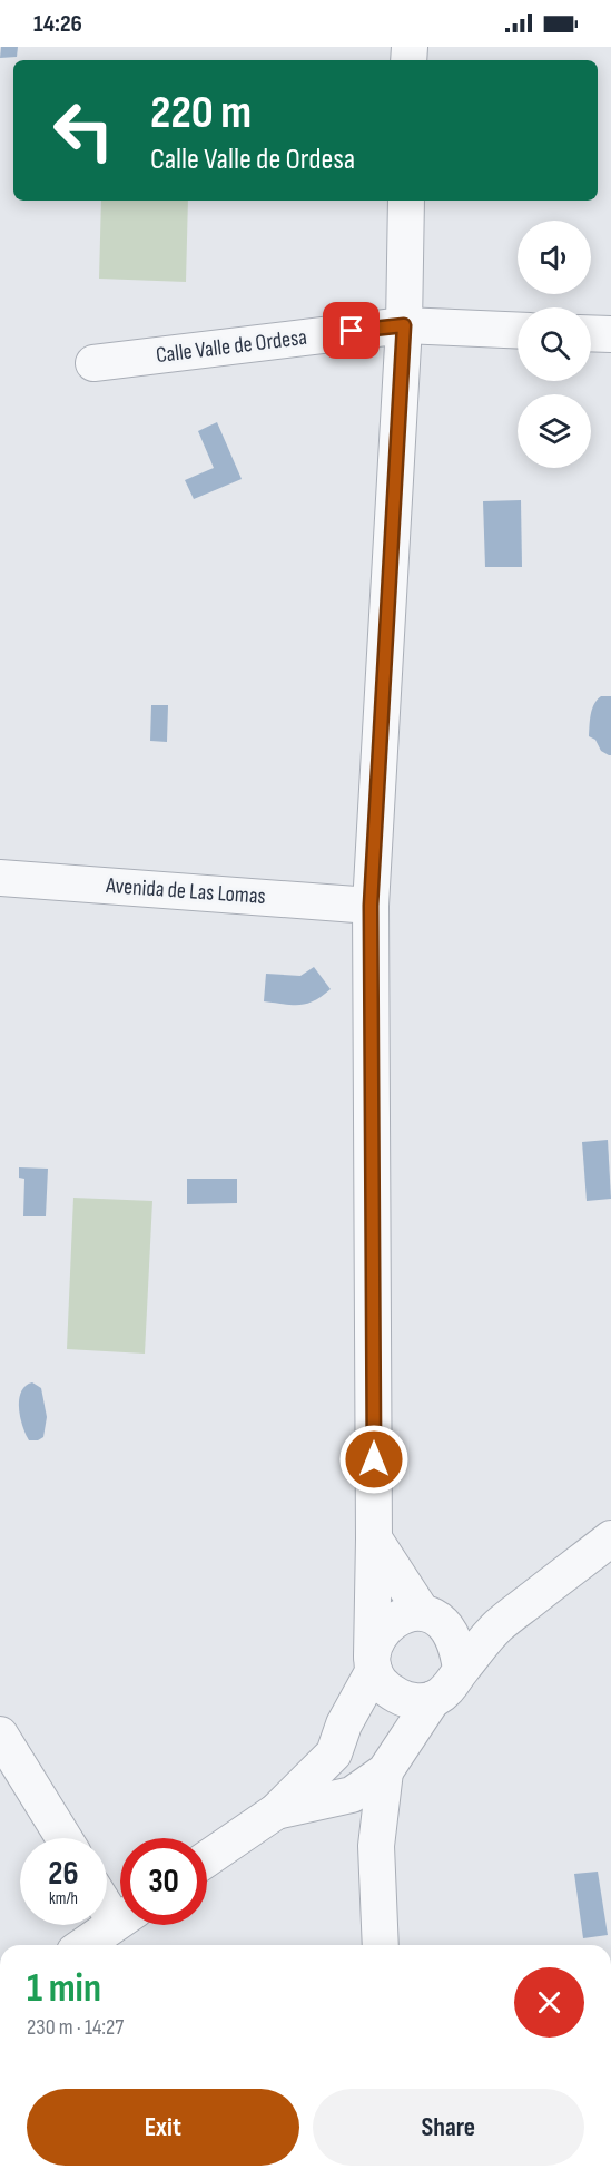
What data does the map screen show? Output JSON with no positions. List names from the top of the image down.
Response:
{
  "streets": {
    "street": ["Calle Valle de Ordesa", "Avenida de Las Lomas"]
  },
  "page": {
    "status": "14:26",
    "turn": ["220 m", "Calle Valle de Ordesa"],
    "speed": "26 km/h",
    "limit": "30",
    "heading": ["1 min", "230 m · 14:27"],
    "buttons": ["Exit", "Share"]
  }
}
